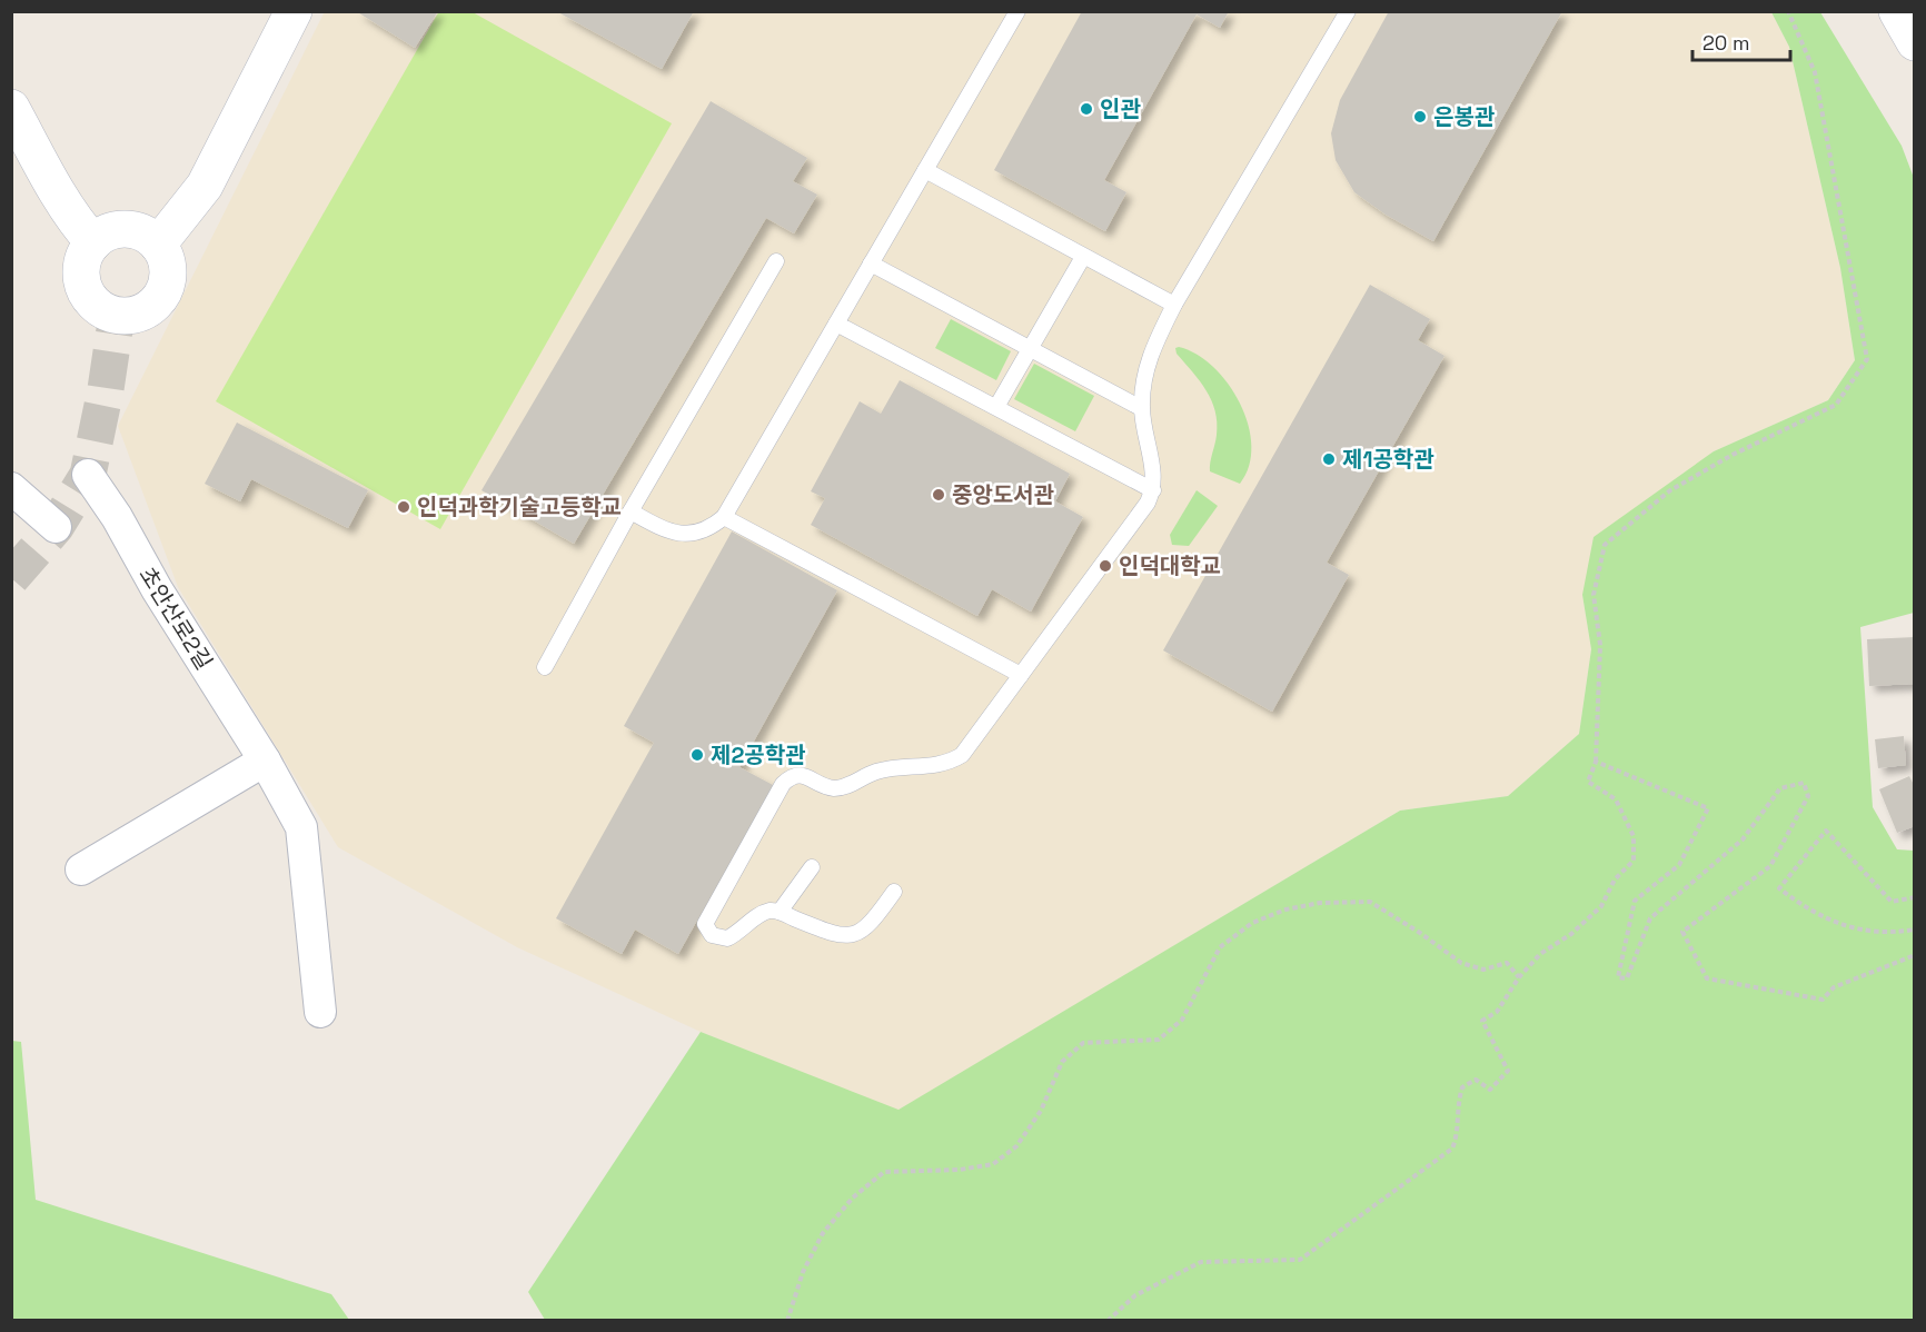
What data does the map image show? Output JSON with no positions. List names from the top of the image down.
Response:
{
  "streets": {
    "street": ["초안산로2길"]
  },
  "places": [
    "인관",
    "은봉관",
    "제1공학관",
    "중앙도서관",
    "인덕과학기술고등학교",
    "인덕대학교",
    "제2공학관"
  ],
  "scale_bar": "20 m"
}
